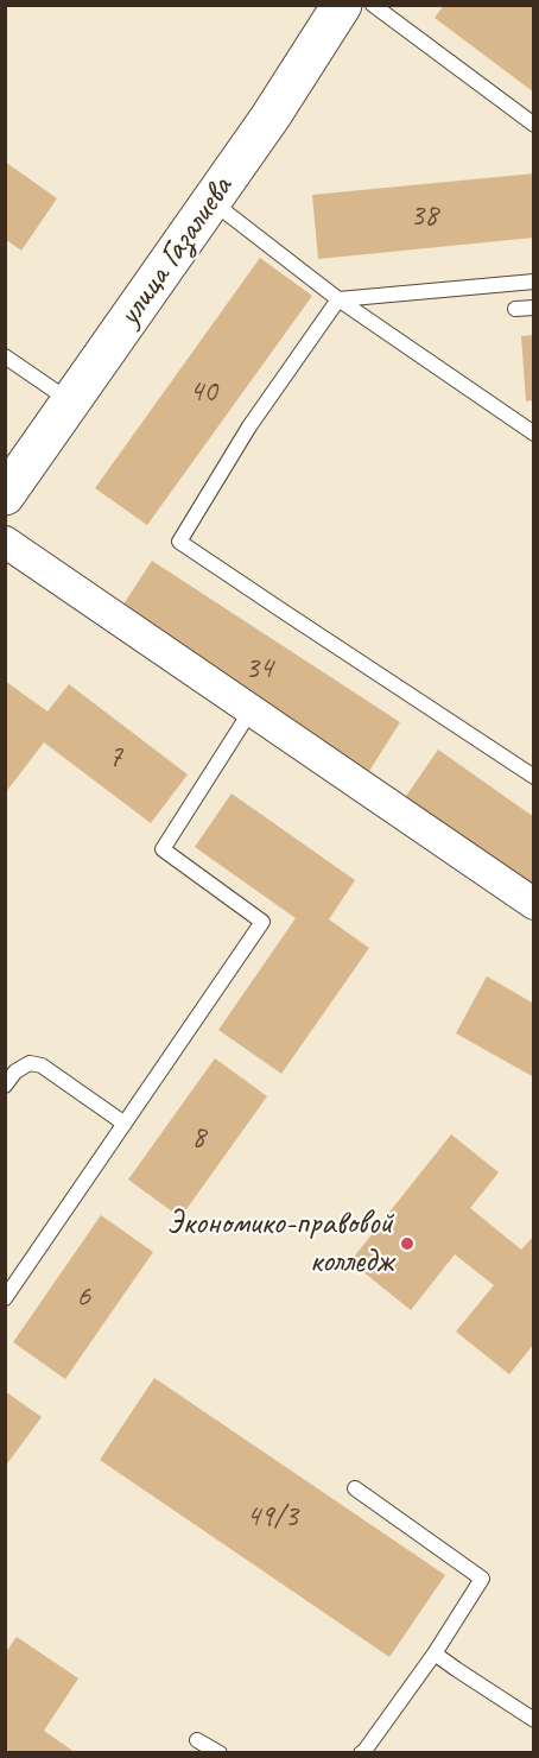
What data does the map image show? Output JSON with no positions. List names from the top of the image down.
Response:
{
  "streets": {
    "main road": ["улица Газалиева"]
  },
  "places": ["Экономико-правовой колледж"],
  "house_numbers": [
    "38",
    "40",
    "34",
    "7",
    "8",
    "6",
    "49/3"
  ]
}
